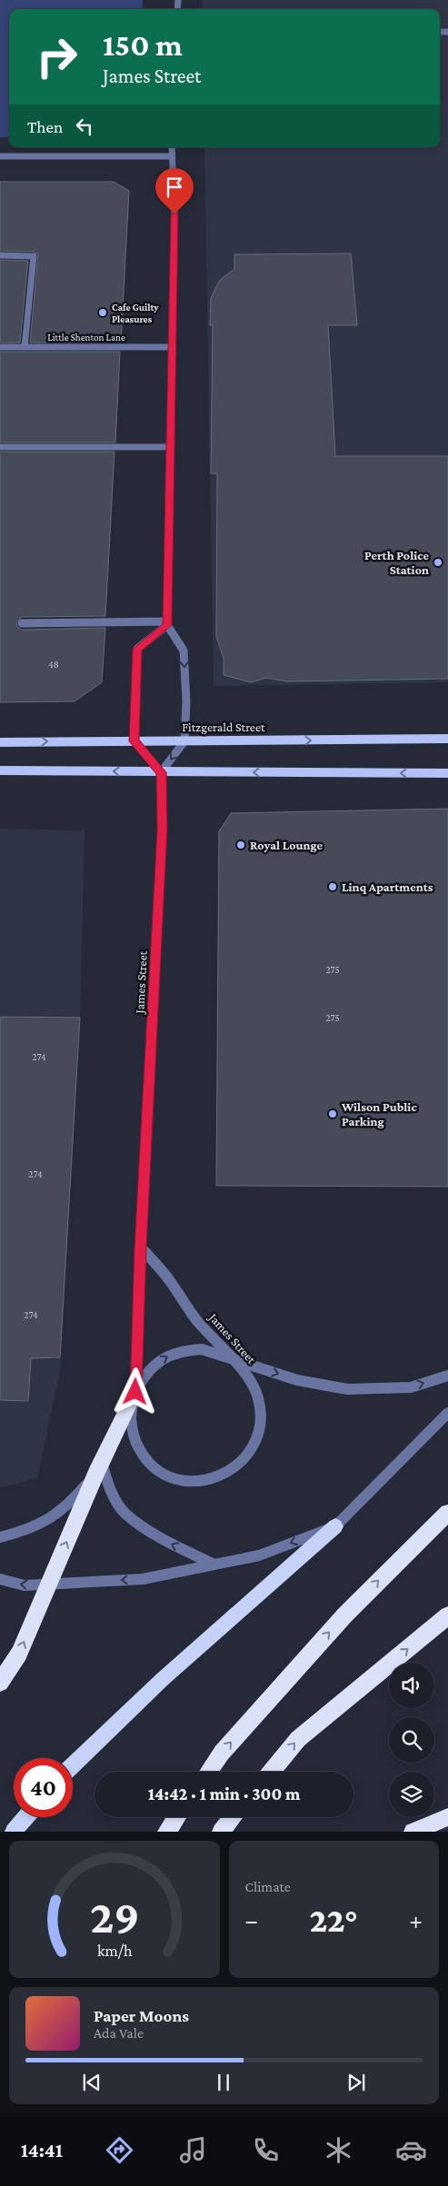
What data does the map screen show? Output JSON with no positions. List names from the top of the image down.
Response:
{
  "streets": {
    "main road": ["Fitzgerald Street"],
    "street": ["Little Shenton Lane", "James Street"]
  },
  "places": [
    "Cafe Guilty Pleasures",
    "Perth Police Station",
    "Royal Lounge",
    "Linq Apartments",
    "Wilson Public Parking"
  ],
  "house_numbers": [
    "48",
    "275",
    "275",
    "274",
    "274",
    "274"
  ],
  "page": {
    "turn": ["150 m", "James Street"],
    "then": "Then",
    "limit": "40",
    "trip": "14:42 · 1 min · 300 m",
    "tile": "Climate",
    "heat": ["−", "22°", "+"],
    "song": ["Paper Moons", "Ada Vale"],
    "tabs": "14:41",
    "gauge": ["29", "km/h"]
  }
}
